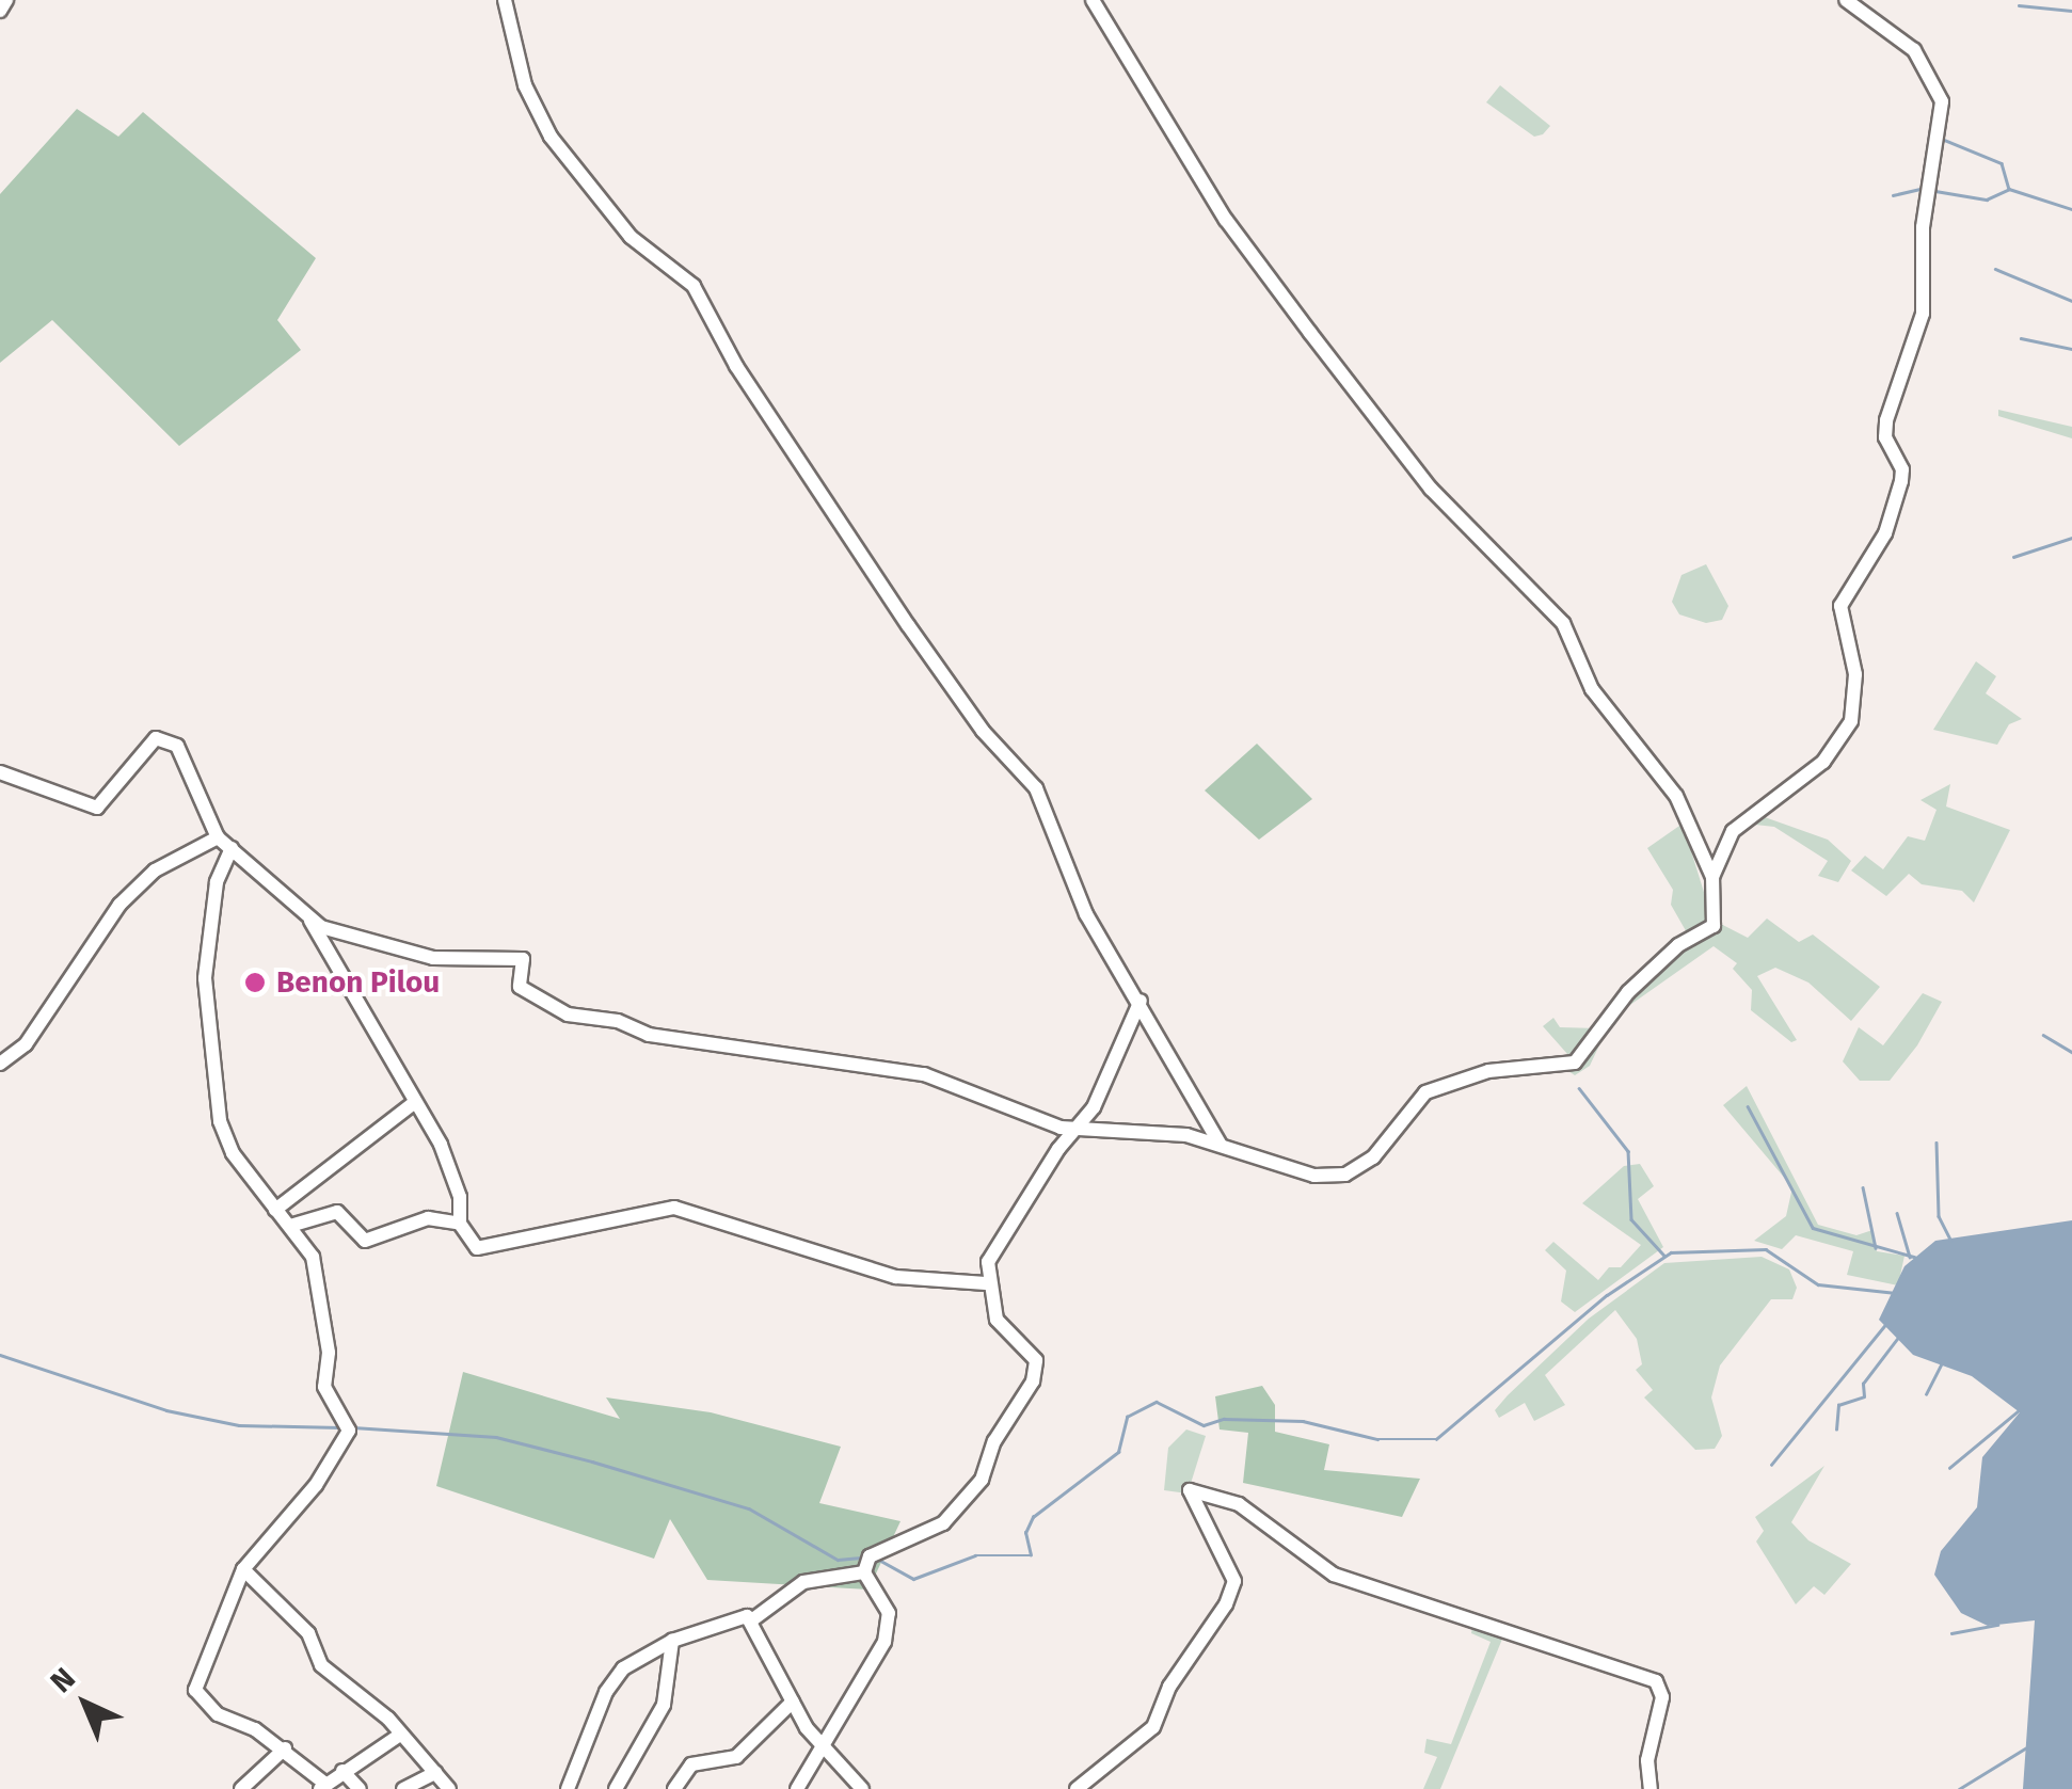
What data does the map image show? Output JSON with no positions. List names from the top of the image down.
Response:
{
  "places": ["Benon Pilou"],
  "north": "top left"
}
